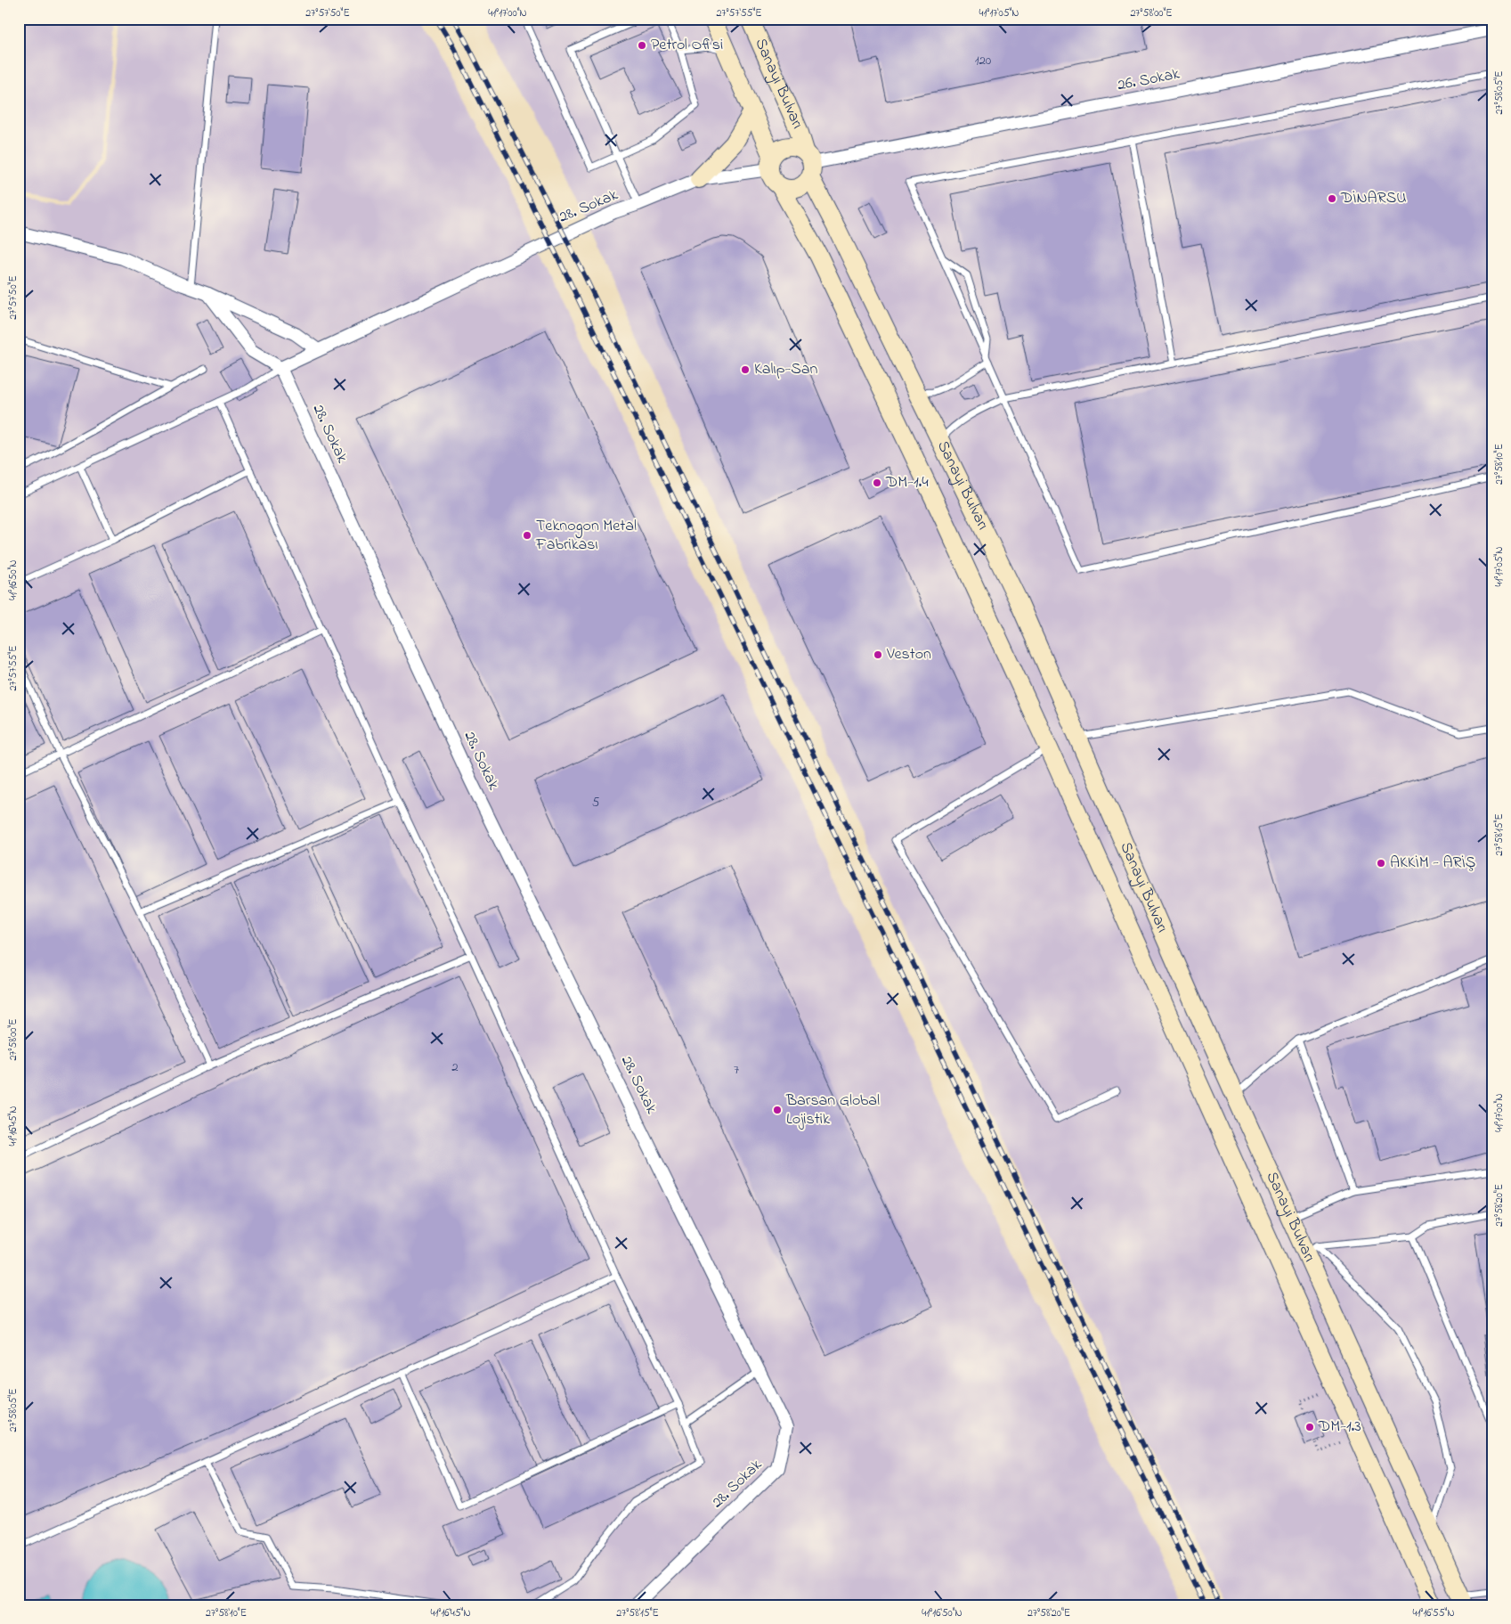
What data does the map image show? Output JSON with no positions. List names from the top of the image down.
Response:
{
  "streets": {
    "main road": ["Sanayi Bulvarı"],
    "street": ["26. Sokak", "28. Sokak"]
  },
  "crossings": [
    ["26. Sokak", "Sanayi Bulvarı"],
    ["26. Sokak", "28. Sokak"],
    ["Sanayi Bulvarı", "28. Sokak"]
  ],
  "places": [
    "Petrol Ofisi",
    "DİNARSU",
    "Kalıp-San",
    "DM-1.4",
    "Teknogon Metal Fabrikası",
    "Veston",
    "AKKİM - ARİŞ",
    "Barsan Global Lojistik",
    "DM-1.3"
  ],
  "house_numbers": [
    "120",
    "5",
    "2",
    "7"
  ],
  "coordinates": [
    "27°57'50\"E",
    "41°17'00\"N",
    "27°57'55\"E",
    "41°17'05\"N",
    "27°58'00\"E",
    "27°58'05\"E",
    "27°58'10\"E",
    "41°16'50\"N",
    "27°58'15\"E",
    "41°16'45\"N",
    "27°58'20\"E",
    "41°16'55\"N"
  ]
}
